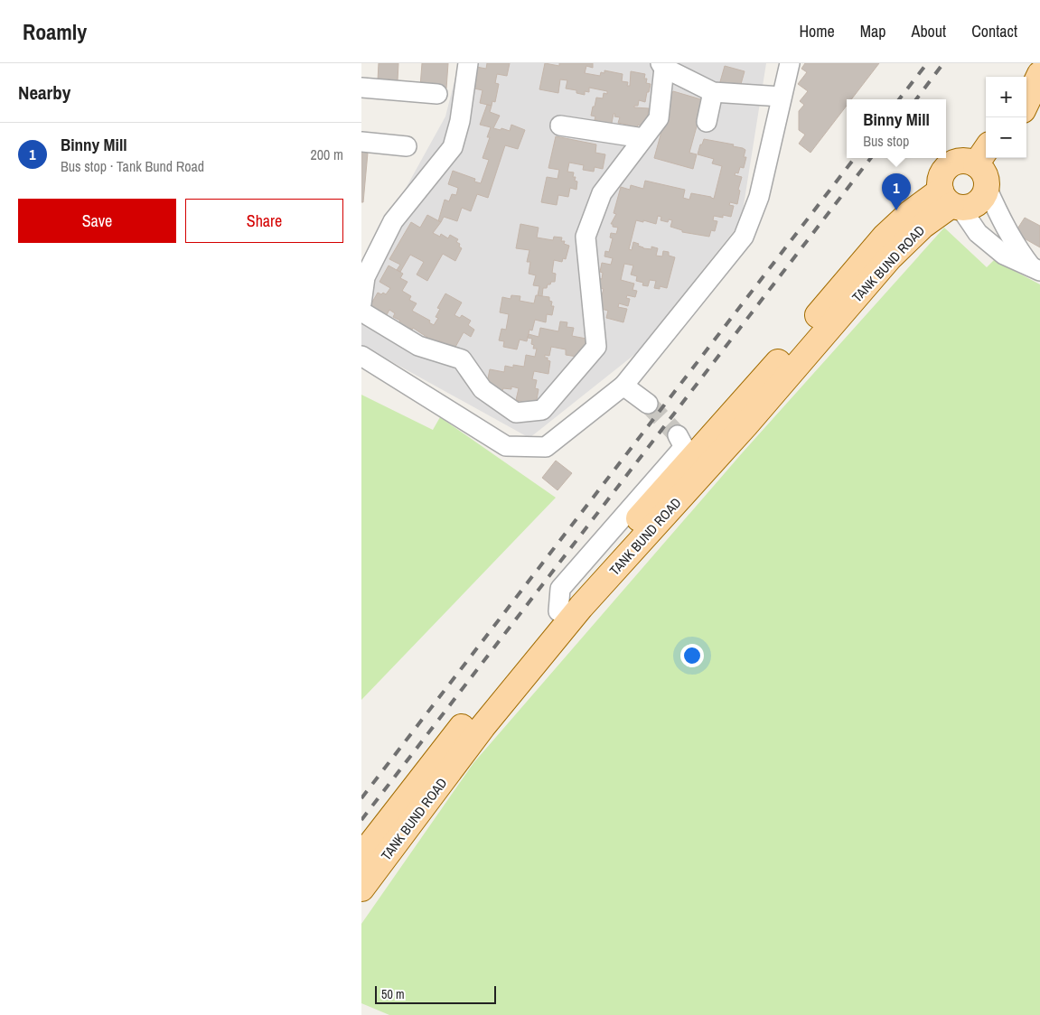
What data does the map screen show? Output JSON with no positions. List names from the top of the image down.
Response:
{
  "streets": {
    "main road": ["TANK BUND ROAD"]
  },
  "scale_bar": "50 m",
  "page": {
    "header": "Roamly",
    "nav": [
      "Home",
      "Map",
      "About",
      "Contact"
    ],
    "heading": "Nearby",
    "map_buttons": ["+", "−"],
    "popup": ["Binny Mill", "Bus stop"],
    "list": [
      {
        "mark": "1",
        "name": "Binny Mill",
        "note": "Bus stop · Tank Bund Road",
        "value": "200 m"
      }
    ],
    "pins": "1",
    "buttons": ["Save", "Share"],
    "scale": "50 m"
  }
}
